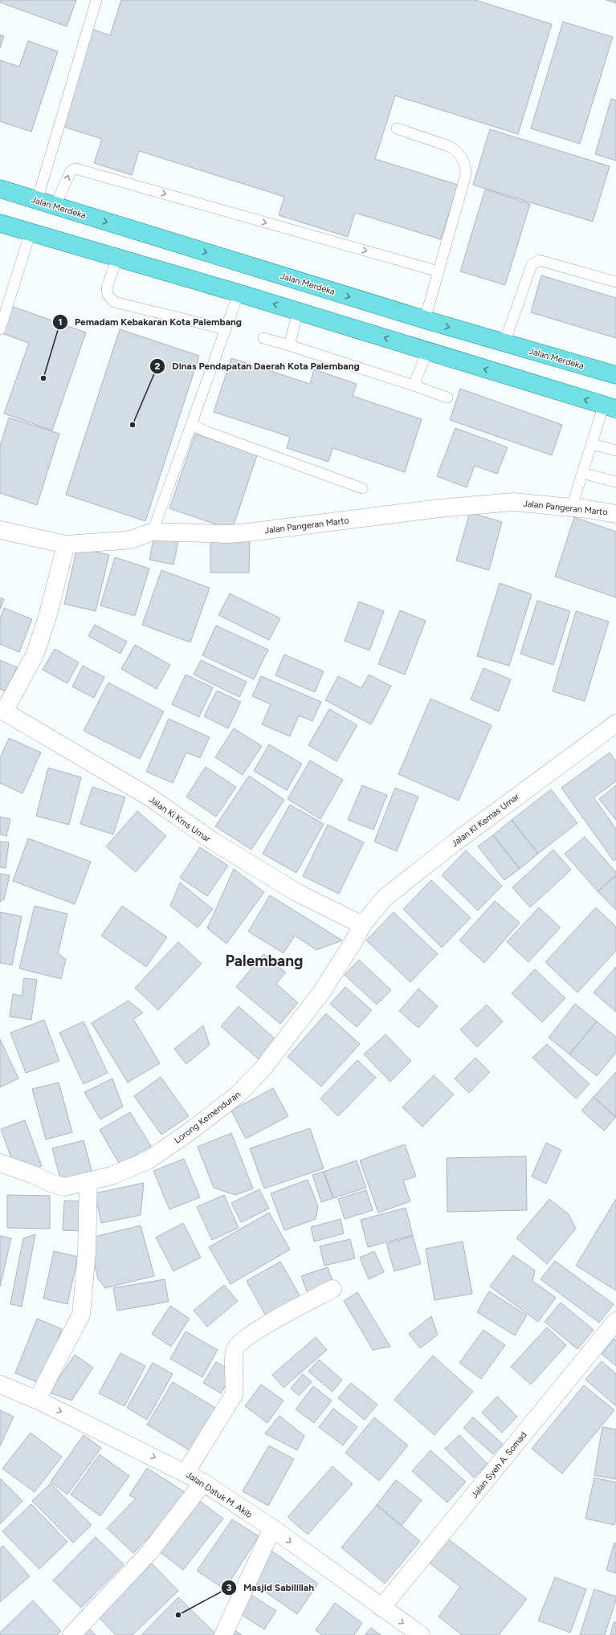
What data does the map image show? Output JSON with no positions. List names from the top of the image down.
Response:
{
  "streets": {
    "main road": ["Jalan Merdeka"],
    "street": [
      "Jalan Pangeran Marto",
      "Jalan Ki Kms Umar",
      "Jalan KI Kemas Umar",
      "Lorong Kemenduran",
      "Jalan Syeh A. Somad",
      "Jalan Datuk M. Akib"
    ]
  },
  "crossings": [
    ["Jalan Ki Kms Umar", "Jalan KI Kemas Umar"],
    ["Jalan Ki Kms Umar", "Lorong Kemenduran"],
    ["Jalan KI Kemas Umar", "Lorong Kemenduran"],
    ["Jalan Syeh A. Somad", "Jalan Datuk M. Akib"]
  ],
  "one_way": ["Jalan Datuk M. Akib"],
  "districts": ["Palembang"],
  "places": ["Pemadam Kebakaran Kota Palembang", "Dinas Pendapatan Daerah Kota Palembang", "Masjid Sabilillah"]
}
